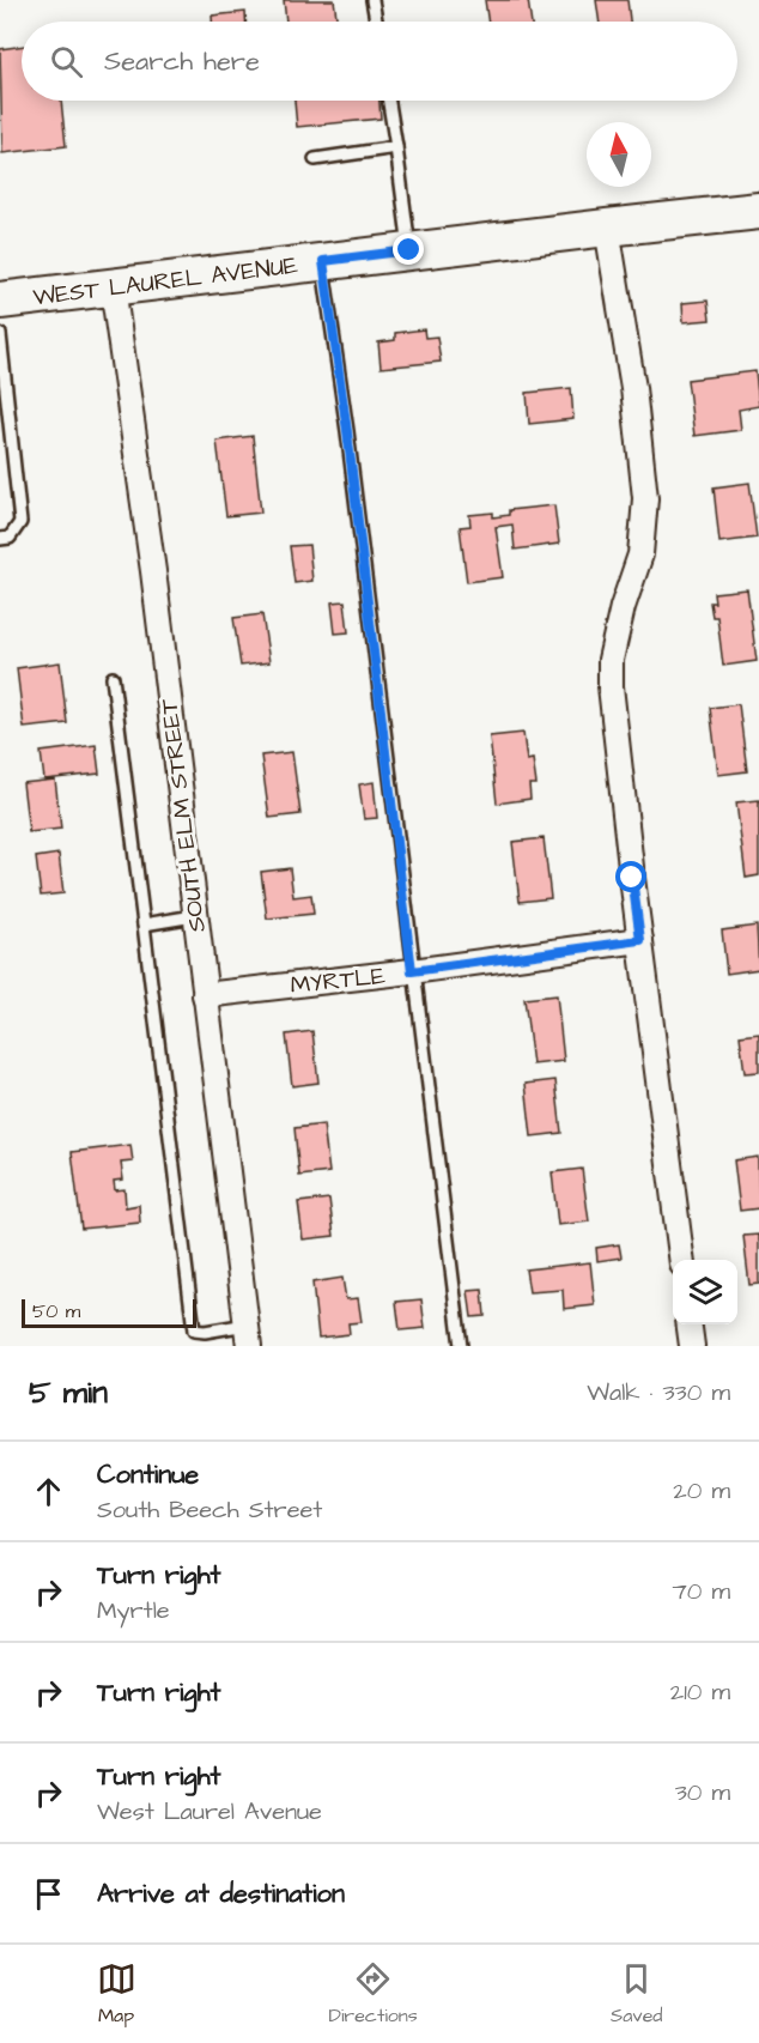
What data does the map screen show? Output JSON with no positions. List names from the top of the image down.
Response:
{
  "streets": {
    "main road": ["WEST LAUREL AVENUE"],
    "street": ["SOUTH ELM STREET", "MYRTLE"]
  },
  "crossings": [
    ["WEST LAUREL AVENUE", "SOUTH ELM STREET"],
    ["SOUTH ELM STREET", "MYRTLE"]
  ],
  "scale_bar": "50 m",
  "north": "top",
  "page": {
    "search": "Search here",
    "scale": "50 m",
    "heading": ["5 min", "Walk · 330 m"],
    "list": [
      ["Continue", "South Beech Street", "20 m"],
      ["Turn right", "Myrtle", "70 m"],
      ["Turn right", "210 m"],
      ["Turn right", "West Laurel Avenue", "30 m"],
      "Arrive at destination"
    ],
    "nav": ["Map", "Directions", "Saved"]
  }
}
